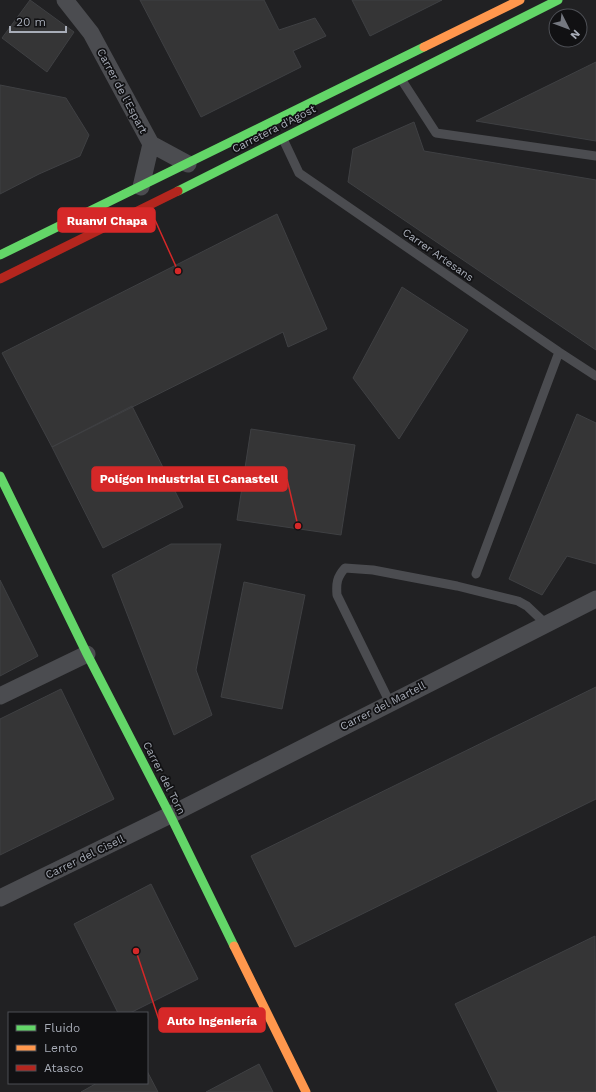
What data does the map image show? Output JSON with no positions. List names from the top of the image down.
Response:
{
  "streets": {
    "main road": ["Carretera d'Agost", "Carrer del Torn"],
    "street": ["Carrer de l'Espart", "Carrer del Martell", "Carrer del Cisell"],
    "lane": ["Carrer Artesans"]
  },
  "crossings": [
    ["Carrer de l'Espart", "Carretera d'Agost"],
    ["Carretera d'Agost", "Carrer Artesans"],
    ["Carrer del Martell", "Carrer del Torn"],
    ["Carrer del Martell", "Carrer del Cisell"],
    ["Carrer del Torn", "Carrer del Cisell"]
  ],
  "places": ["Ruanvi Chapa", "Polígon Industrial El Canastell", "Auto Ingeniería"],
  "legend": ["Fluido", "Lento", "Atasco"],
  "scale_bar": "20 m",
  "north": "bottom right"
}
